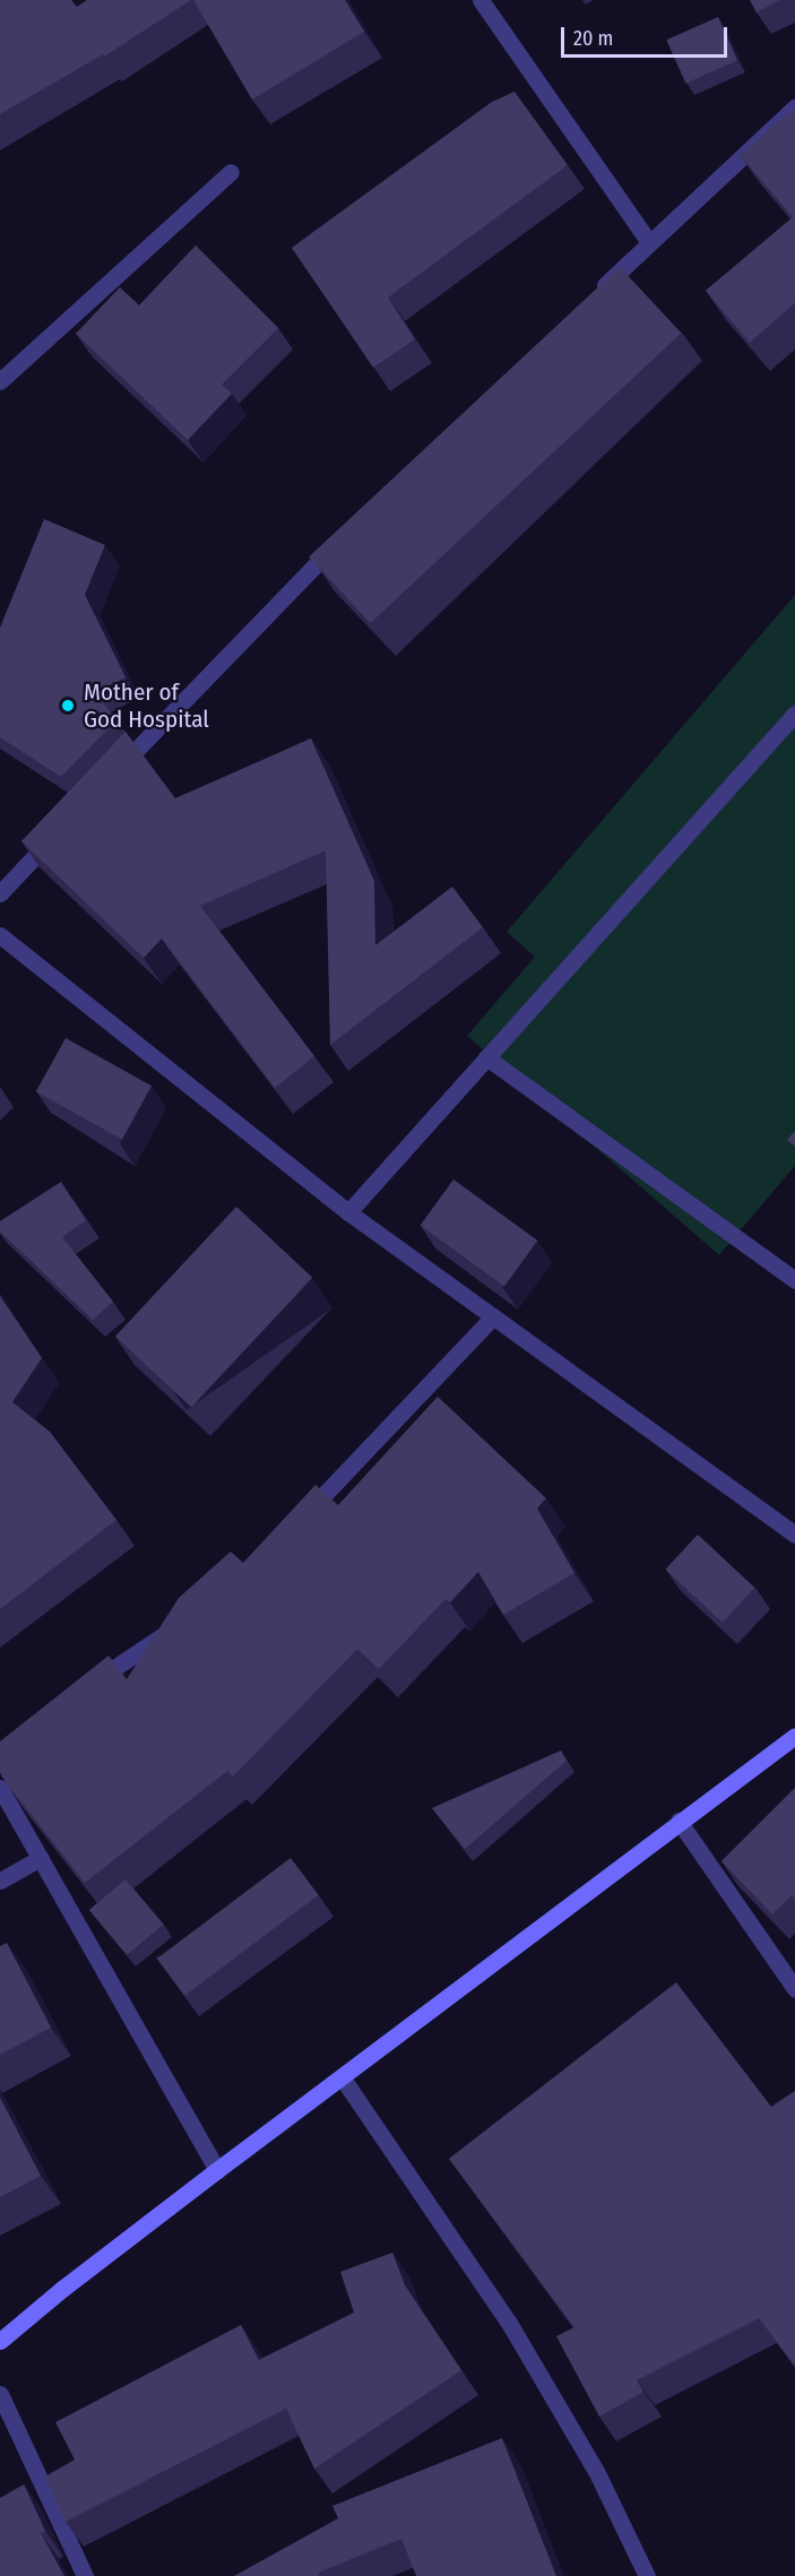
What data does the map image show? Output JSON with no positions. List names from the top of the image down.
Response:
{
  "places": ["Mother of God Hospital"],
  "scale_bar": "20 m"
}
